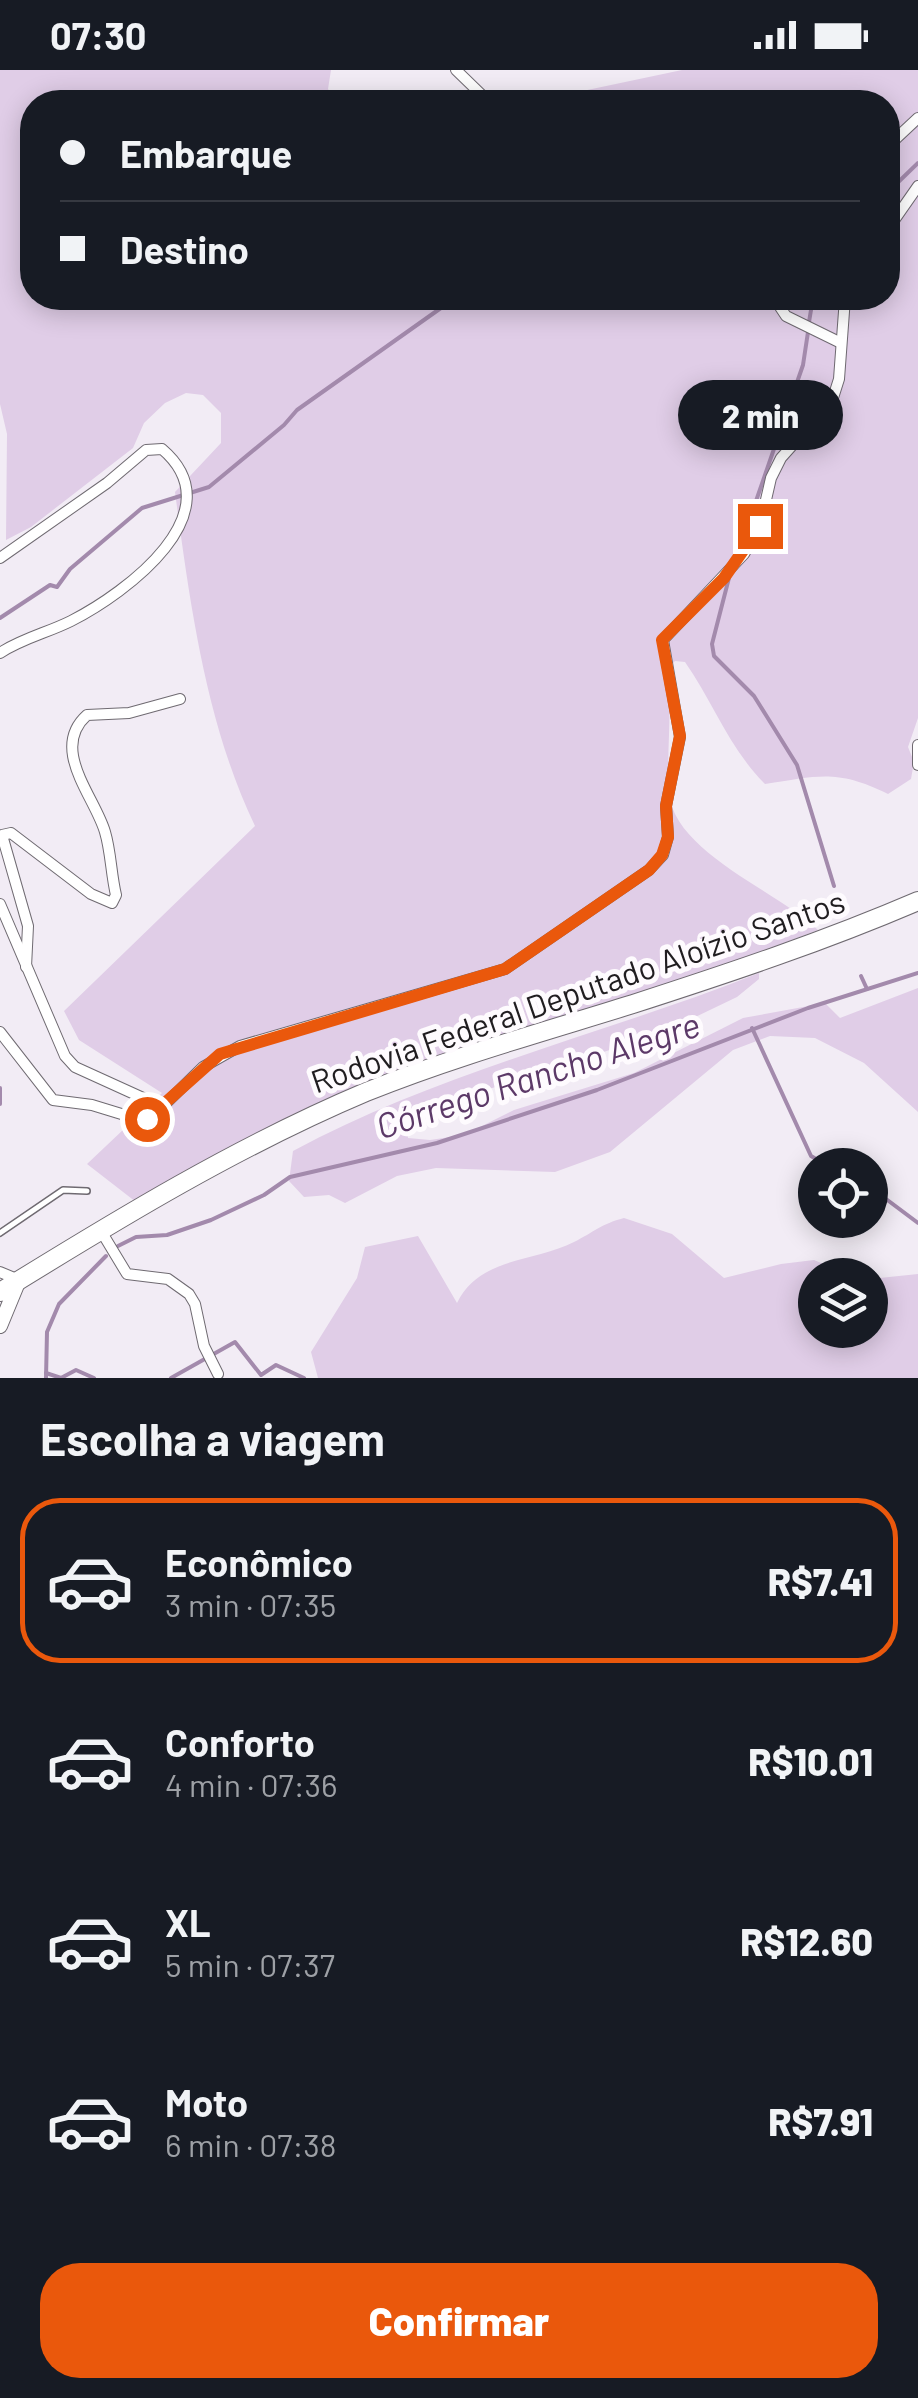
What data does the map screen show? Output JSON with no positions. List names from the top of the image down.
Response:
{
  "streets": {
    "highway": ["Rodovia Federal Deputado Aloízio Santos"]
  },
  "water": ["Córrego Rancho Alegre"],
  "page": {
    "status": "07:30",
    "banner": ["Embarque", "Destino"],
    "bubble": "2 min",
    "heading": "Escolha a viagem",
    "list": [
      {
        "name": "Econômico",
        "note": "3 min · 07:35",
        "value": "R$7.41"
      },
      {
        "name": "Conforto",
        "note": "4 min · 07:36",
        "value": "R$10.01"
      },
      {
        "name": "XL",
        "note": "5 min · 07:37",
        "value": "R$12.60"
      },
      {
        "name": "Moto",
        "note": "6 min · 07:38",
        "value": "R$7.91"
      }
    ],
    "buttons": "Confirmar"
  }
}
